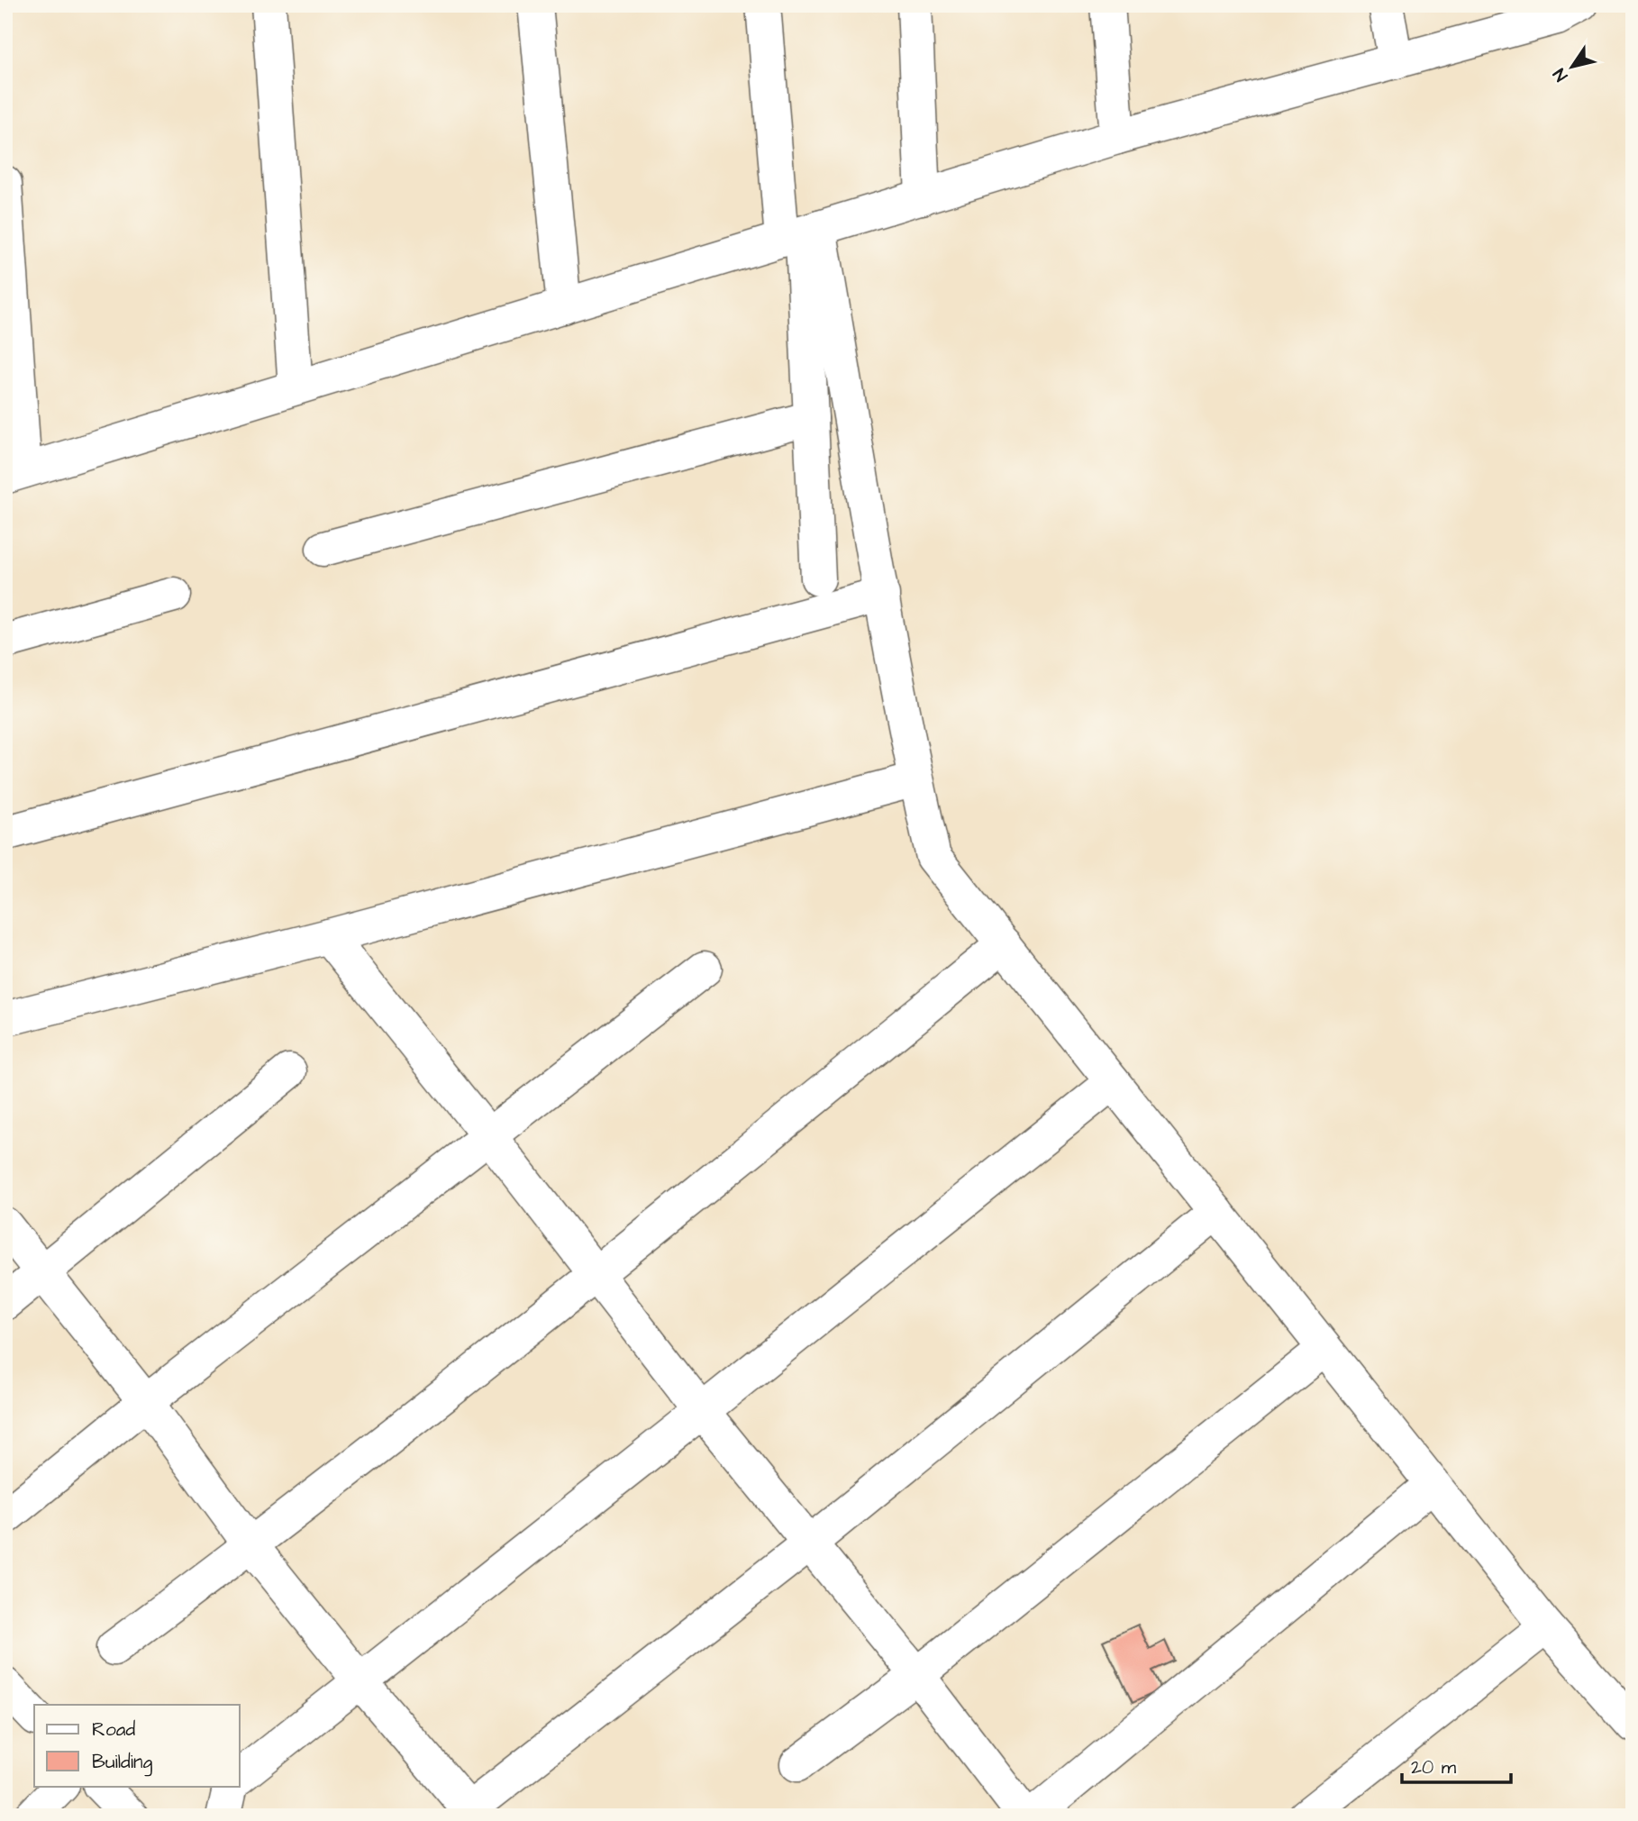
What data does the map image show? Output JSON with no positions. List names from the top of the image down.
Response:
{
  "legend": ["Road", "Building"],
  "scale_bar": "20 m",
  "north": "bottom left"
}
